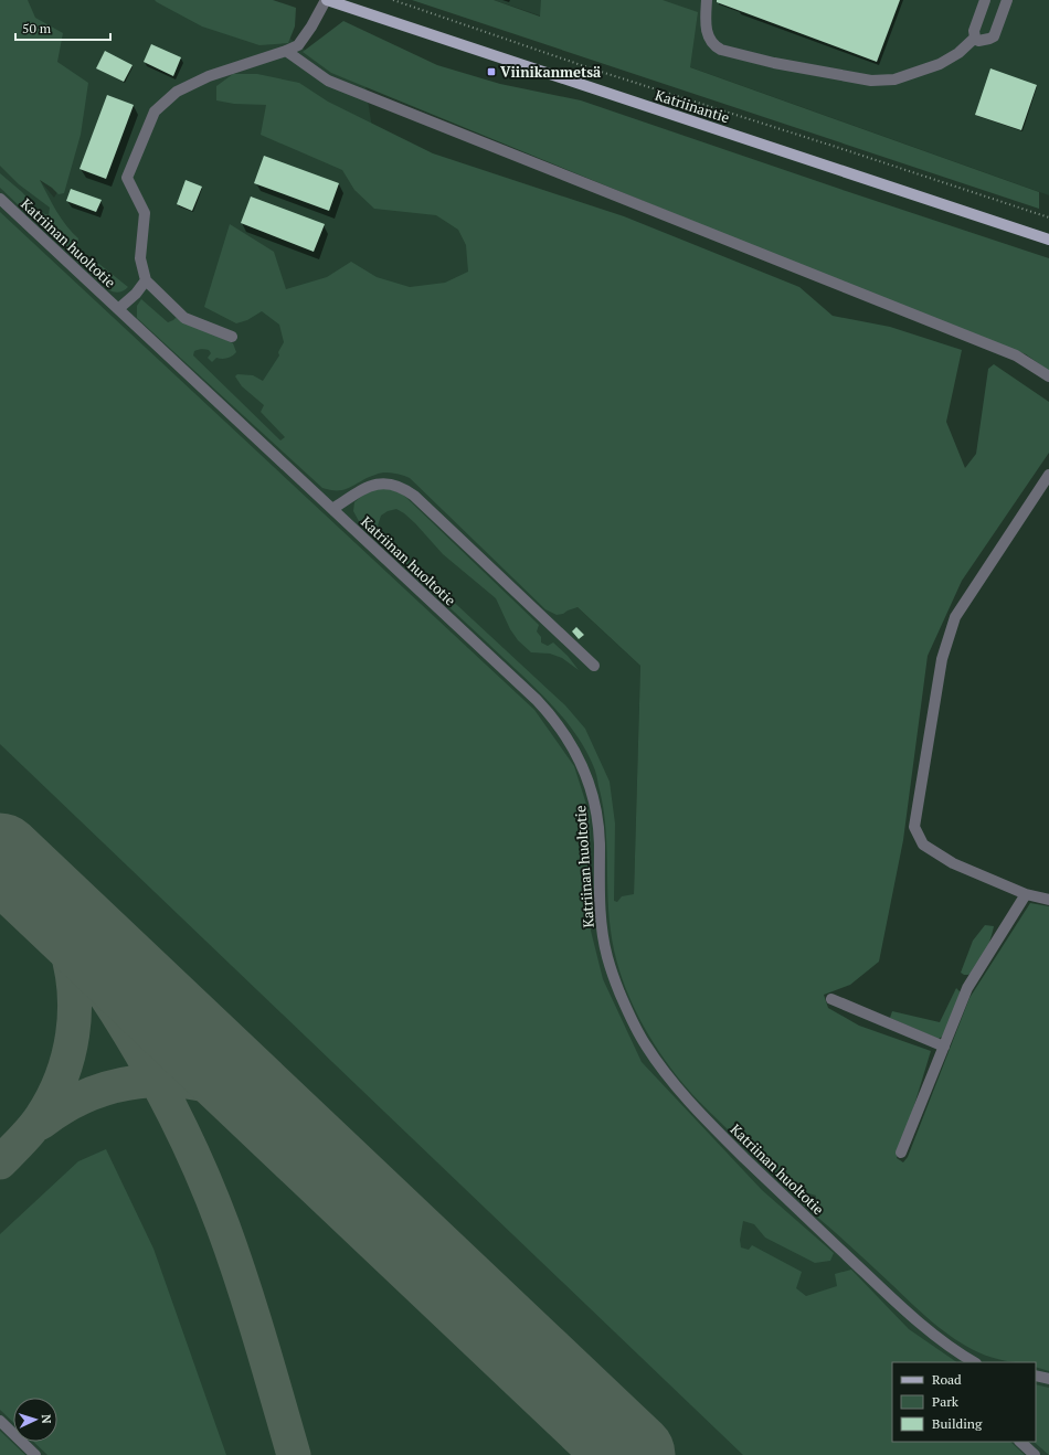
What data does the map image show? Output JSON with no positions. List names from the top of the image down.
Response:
{
  "streets": {
    "main road": ["Katriinantie"],
    "lane": ["Katriinan huoltotie"]
  },
  "places": {
    "transit": ["Viinikanmetsä"]
  },
  "legend": ["Road", "Park", "Building"],
  "scale_bar": "50 m",
  "north": "right"
}
